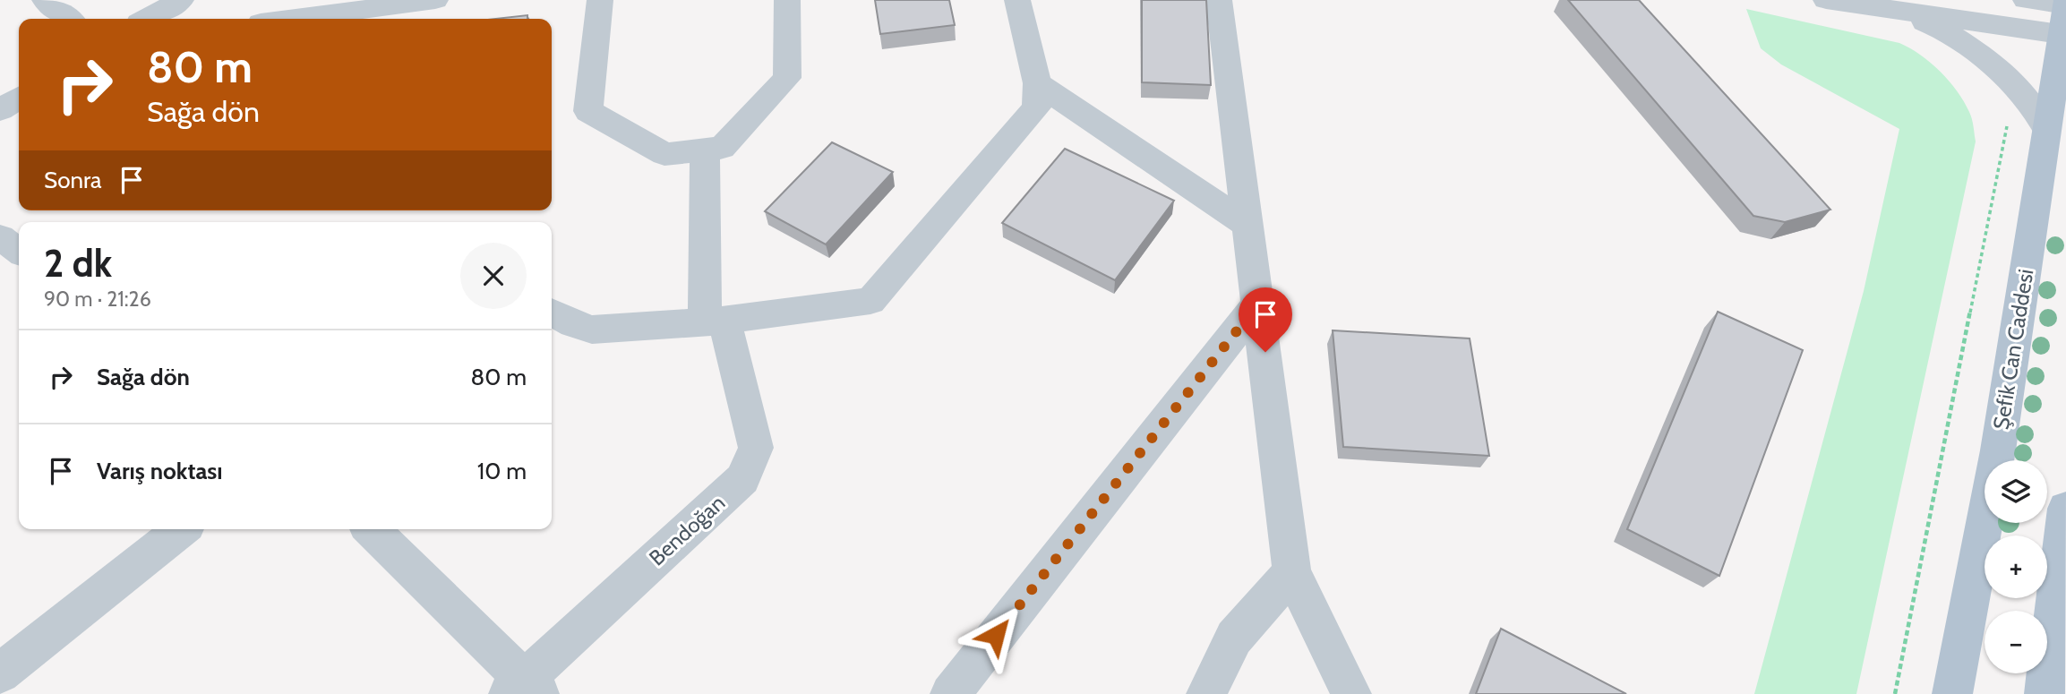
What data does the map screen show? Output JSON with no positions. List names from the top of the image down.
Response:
{
  "streets": {
    "main road": ["Şefik Can Caddesi"],
    "street": ["Bendoğan"]
  },
  "page": {
    "turn": ["80 m", "Sağa dön"],
    "then": "Sonra",
    "heading": ["2 dk", "90 m · 21:26"],
    "list": [
      {
        "name": "Sağa dön",
        "value": "80 m"
      },
      {
        "name": "Varış noktası",
        "value": "10 m"
      }
    ],
    "map_buttons": ["+", "−"]
  }
}
